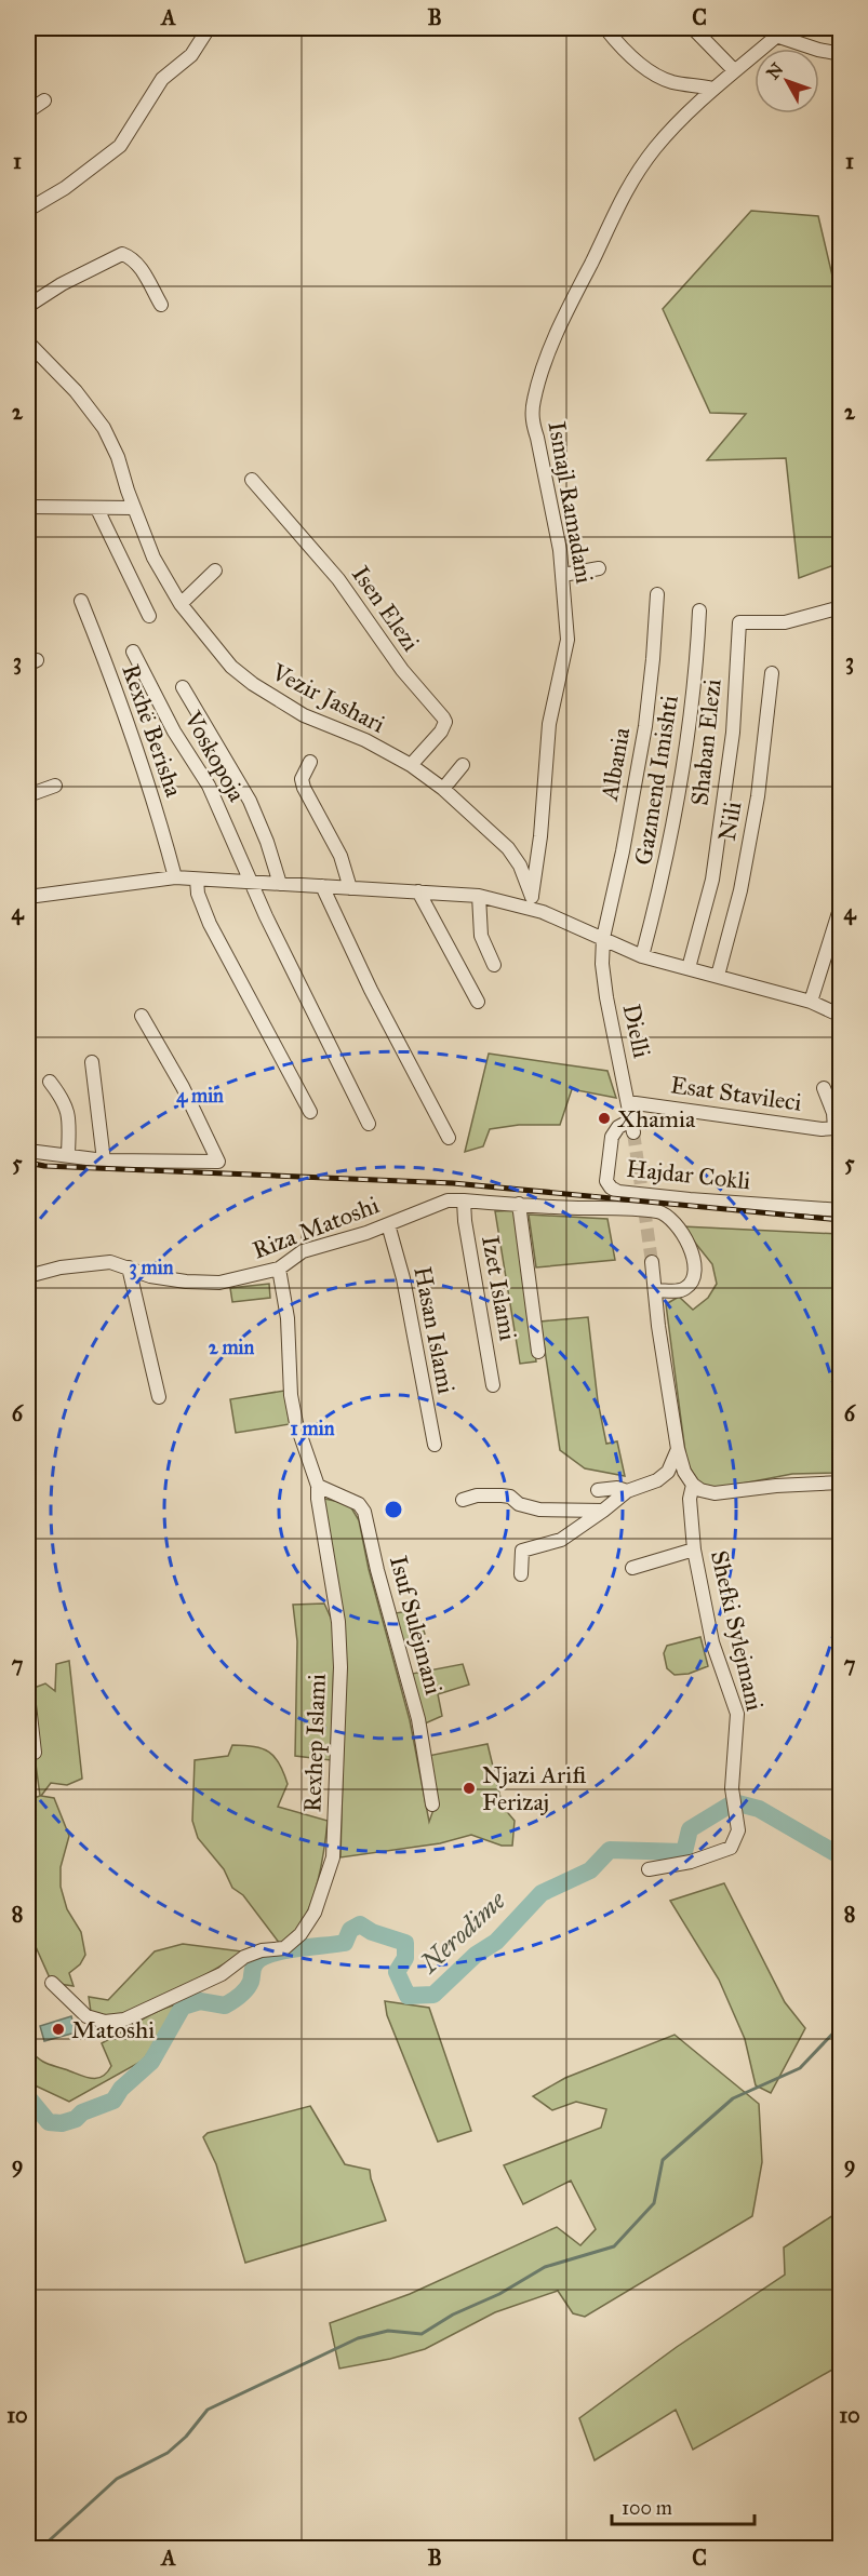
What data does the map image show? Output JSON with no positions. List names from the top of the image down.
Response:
{
  "streets": {
    "street": [
      "Ismajl Ramadani",
      "Isen Elezi",
      "Vezir Jashari",
      "Rexhë Berisha",
      "Shaban Elezi",
      "Voskopoja",
      "Albania",
      "Gazmend Imishti",
      "Nili",
      "Dielli",
      "Esat Stavileci",
      "Hajdar Cokli",
      "Riza Matoshi",
      "Izet Islami",
      "Hasan Islami",
      "Isuf Sulejmani",
      "Shefki Sylejmani",
      "Rexhep Islami"
    ]
  },
  "crossings": [
    ["Ismajl Ramadani", "Vezir Jashari"],
    ["Isen Elezi", "Vezir Jashari"],
    ["Albania", "Dielli"],
    ["Dielli", "Esat Stavileci"],
    ["Dielli", "Hajdar Cokli"],
    ["Riza Matoshi", "Izet Islami"],
    ["Riza Matoshi", "Hasan Islami"],
    ["Riza Matoshi", "Rexhep Islami"],
    ["Isuf Sulejmani", "Rexhep Islami"]
  ],
  "water": ["Nerodime"],
  "places": ["Xhamia", "Njazi Arifi Ferizaj", "Matoshi"],
  "scale_bar": "100 m",
  "north": "top left",
  "grid": {
    "columns": ["A", "B", "C"],
    "rows": [
      "1",
      "2",
      "3",
      "4",
      "5",
      "6",
      "7",
      "8",
      "9",
      "10"
    ]
  },
  "rings": [
    "4 min",
    "3 min",
    "2 min",
    "1 min"
  ]
}
